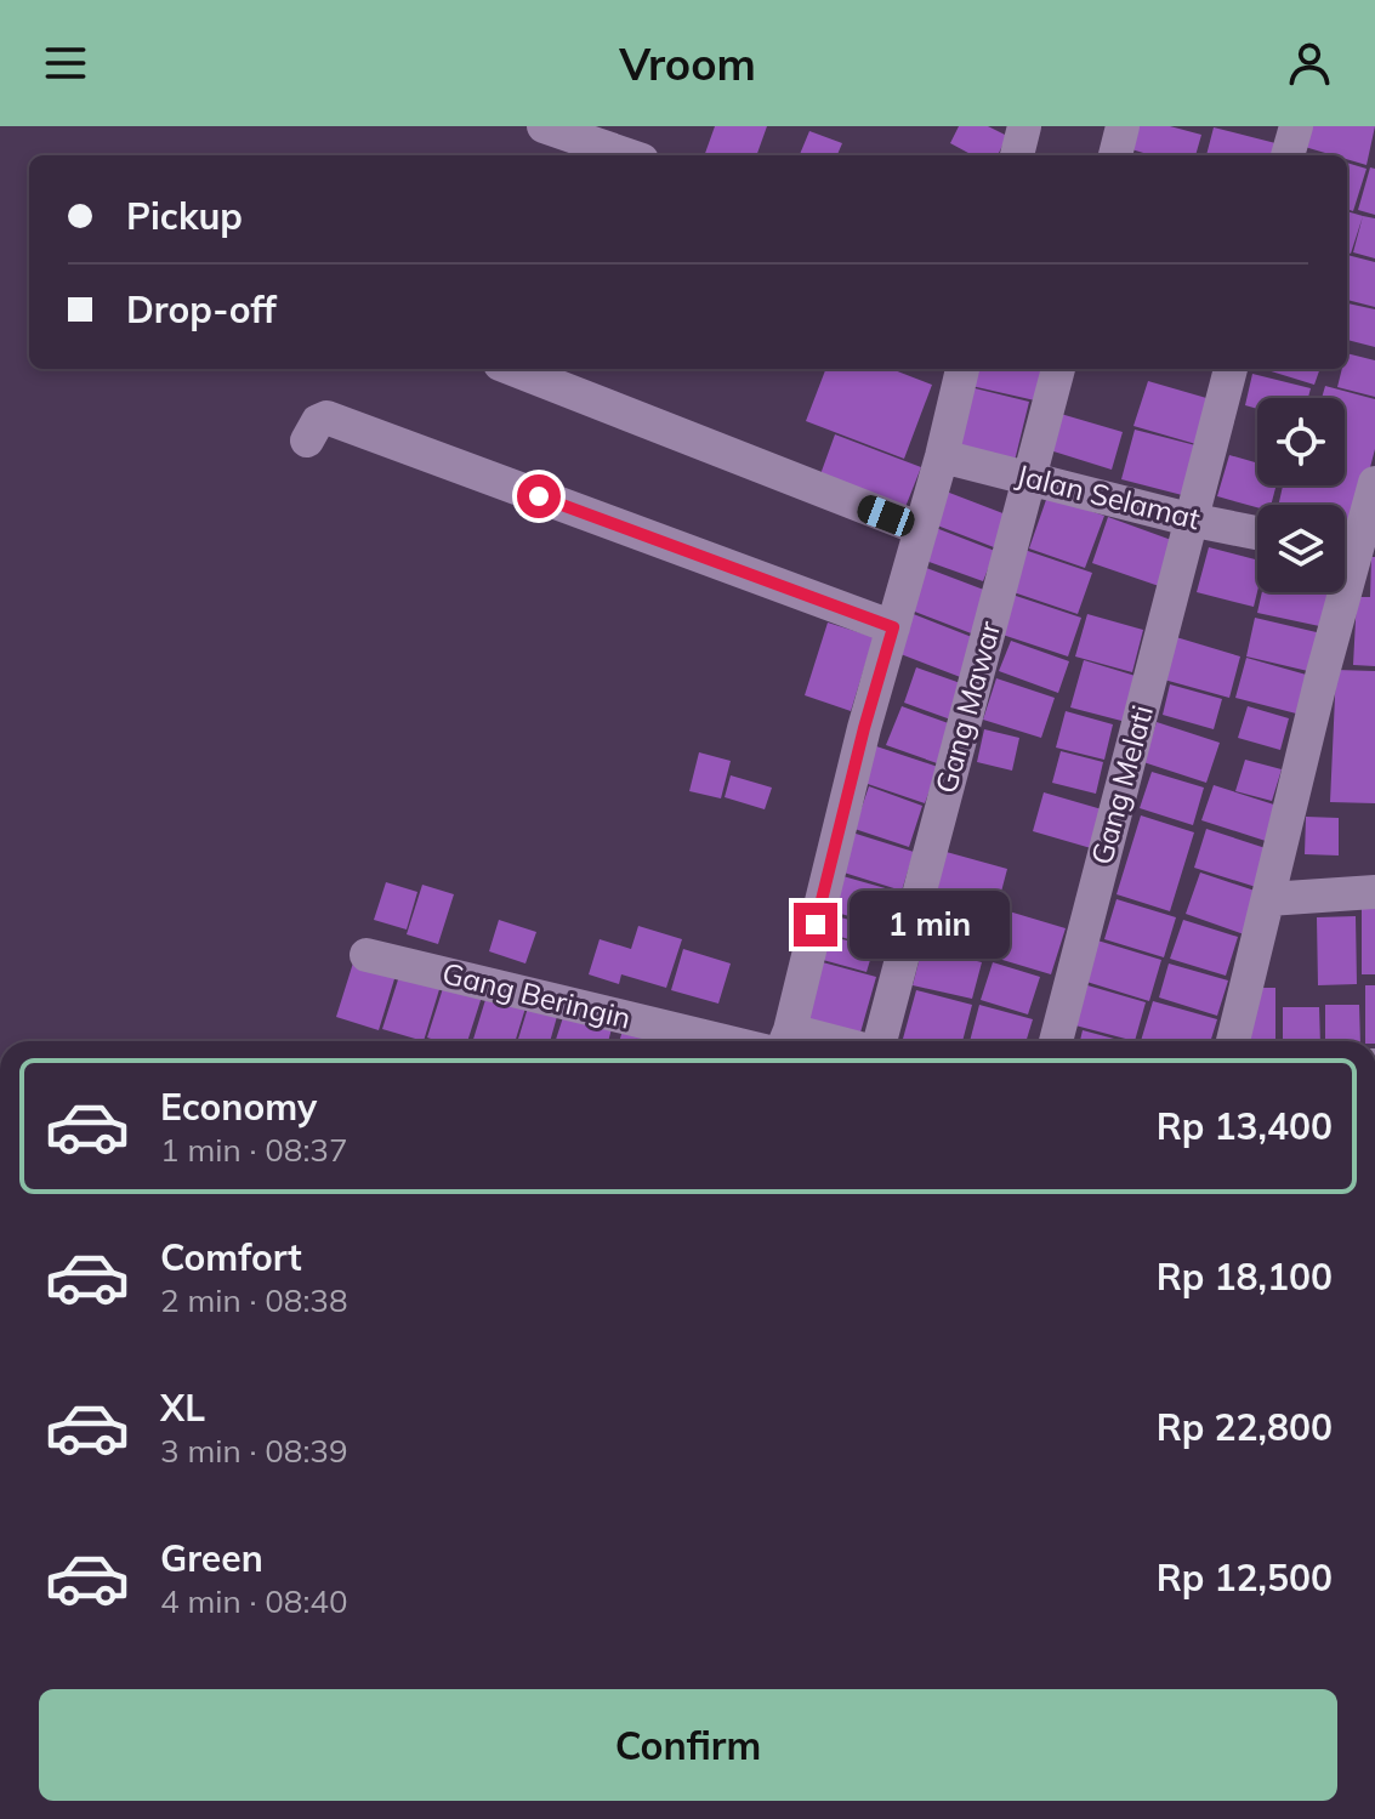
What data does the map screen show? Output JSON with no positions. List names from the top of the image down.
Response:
{
  "streets": {
    "street": [
      "Jalan Selamat",
      "Gang Mawar",
      "Gang Melati",
      "Gang Beringin"
    ]
  },
  "crossings": [
    ["Jalan Selamat", "Gang Mawar"],
    ["Jalan Selamat", "Gang Melati"]
  ],
  "page": {
    "header": "Vroom",
    "banner": ["Pickup", "Drop-off"],
    "bubble": "1 min",
    "list": [
      {
        "name": "Economy",
        "note": "1 min · 08:37",
        "value": "Rp 13,400"
      },
      {
        "name": "Comfort",
        "note": "2 min · 08:38",
        "value": "Rp 18,100"
      },
      {
        "name": "XL",
        "note": "3 min · 08:39",
        "value": "Rp 22,800"
      },
      {
        "name": "Green",
        "note": "4 min · 08:40",
        "value": "Rp 12,500"
      }
    ],
    "buttons": "Confirm"
  }
}
